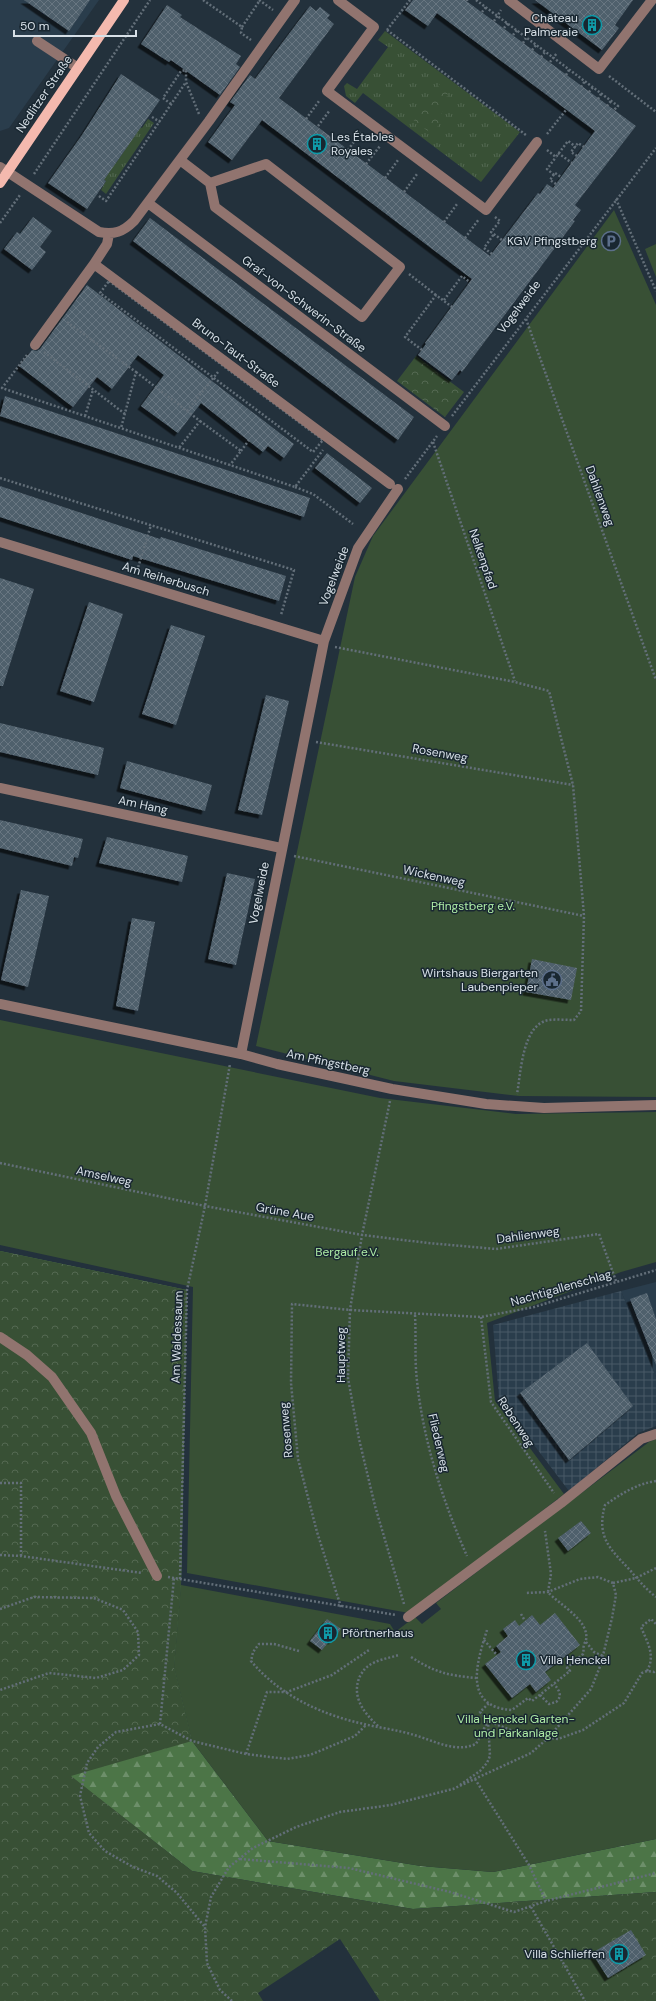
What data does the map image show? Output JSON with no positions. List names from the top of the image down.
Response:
{
  "streets": {
    "main road": ["Nedlitzer Straße"],
    "street": [
      "Graf-von-Schwerin-Straße",
      "Vogelweide",
      "Bruno-Taut-Straße",
      "Am Reiherbusch",
      "Am Hang",
      "Am Pfingstberg"
    ],
    "path": [
      "Dahlienweg",
      "Nelkenpfad",
      "Rosenweg",
      "Wickenweg",
      "Amselweg",
      "Grüne Aue",
      "Nachtigallenschlag",
      "Am Waldessaum",
      "Hauptweg",
      "Rebenweg",
      "Fliederweg"
    ]
  },
  "crossings": [
    ["Graf-von-Schwerin-Straße", "Vogelweide"],
    ["Vogelweide", "Bruno-Taut-Straße"],
    ["Vogelweide", "Dahlienweg"],
    ["Vogelweide", "Nelkenpfad"],
    ["Vogelweide", "Am Reiherbusch"],
    ["Vogelweide", "Rosenweg"],
    ["Vogelweide", "Am Hang"],
    ["Vogelweide", "Wickenweg"],
    ["Vogelweide", "Am Pfingstberg"],
    ["Vogelweide", "Am Waldessaum"],
    ["Dahlienweg", "Grüne Aue"],
    ["Dahlienweg", "Nachtigallenschlag"],
    ["Dahlienweg", "Hauptweg"],
    ["Rosenweg", "Nachtigallenschlag"],
    ["Rosenweg", "Hauptweg"],
    ["Am Hang", "Wickenweg"],
    ["Am Pfingstberg", "Am Waldessaum"],
    ["Am Pfingstberg", "Hauptweg"],
    ["Amselweg", "Grüne Aue"],
    ["Amselweg", "Am Waldessaum"],
    ["Grüne Aue", "Am Waldessaum"],
    ["Grüne Aue", "Hauptweg"],
    ["Nachtigallenschlag", "Hauptweg"],
    ["Nachtigallenschlag", "Rebenweg"],
    ["Nachtigallenschlag", "Fliederweg"]
  ],
  "parks": ["Pfingstberg e.V.", "Bergauf e.V.", "Villa Henckel Garten- und Parkanlage"],
  "places": {
    "building": [
      "Château Palmeraie",
      "Les Étables Royales",
      "Pförtnerhaus",
      "Villa Henckel",
      "Villa Schlieffen"
    ],
    "parking": ["KGV Pfingstberg"],
    "public building": ["Wirtshaus Biergarten Laubenpieper"]
  },
  "scale_bar": "50 m"
}
